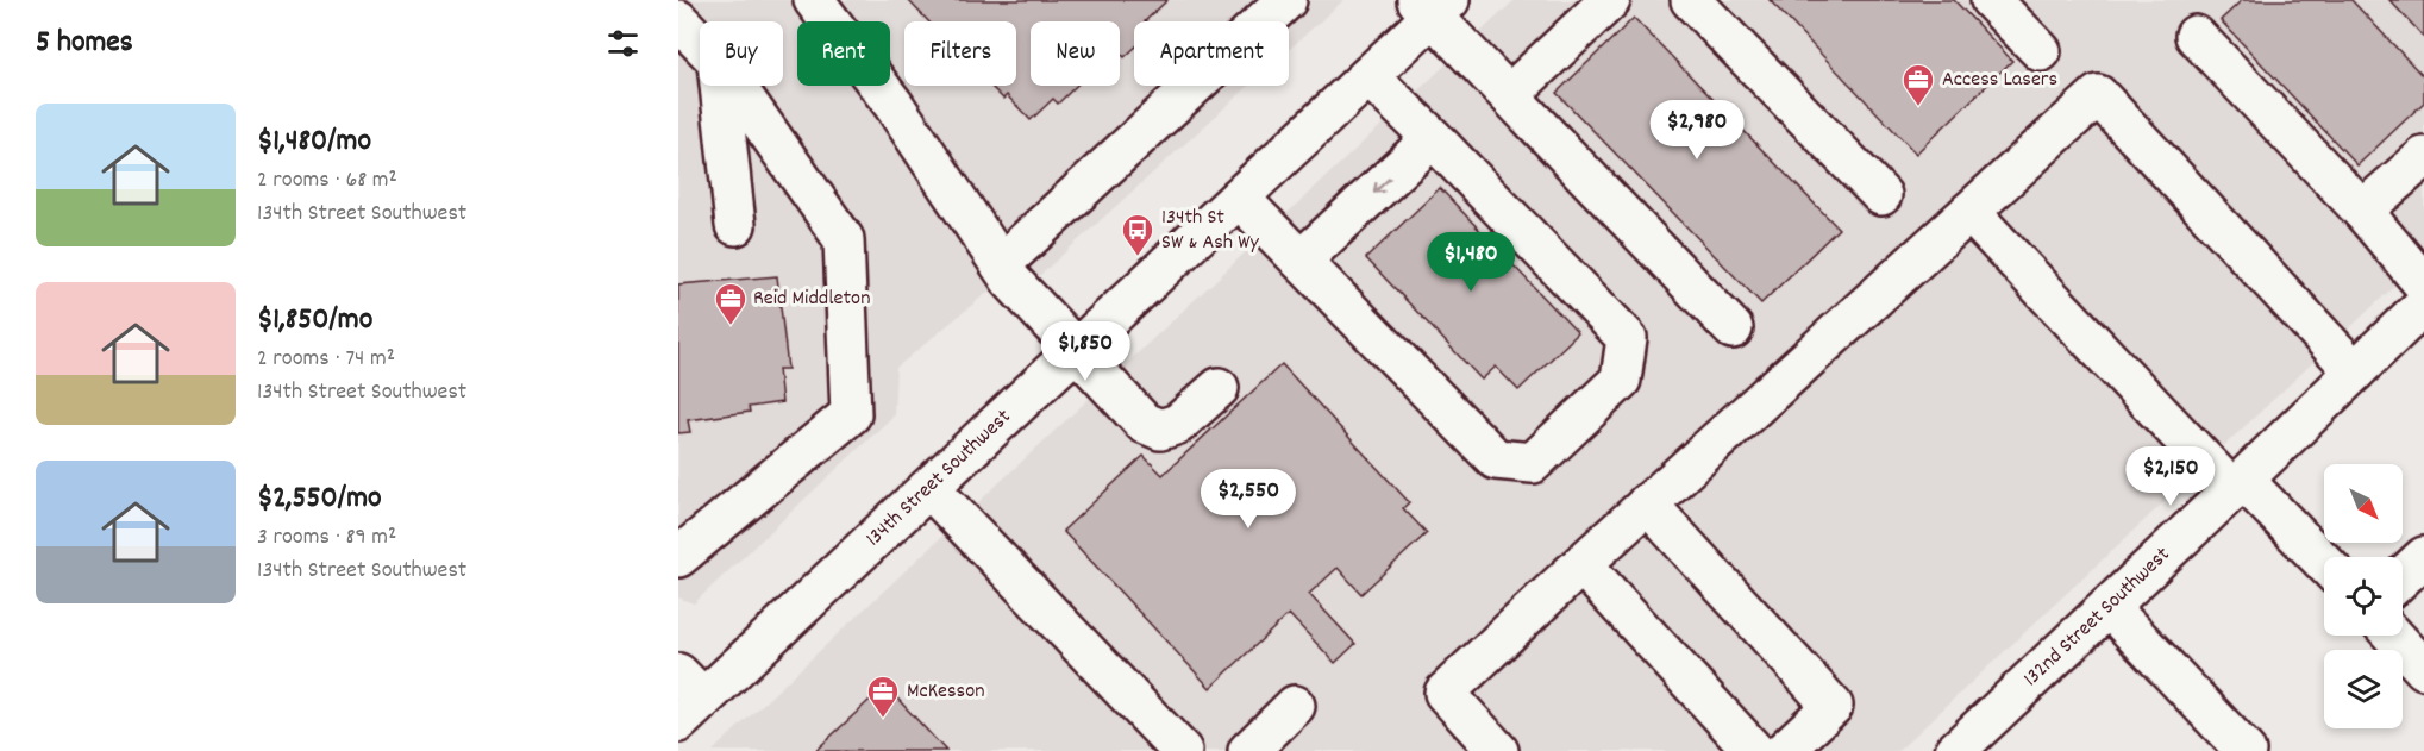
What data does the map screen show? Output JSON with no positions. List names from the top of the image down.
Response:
{
  "streets": {
    "street": ["134th Street Southwest", "132nd Street Southwest"]
  },
  "places": {
    "office": ["Access Lasers", "Reid Middleton", "McKesson"],
    "bus stop": ["134th St SW & Ash Wy"]
  },
  "north": "bottom right",
  "page": {
    "heading": "5 homes",
    "chip": [
      "Buy",
      "Rent",
      "Filters",
      "New",
      "Apartment"
    ],
    "list": [
      {
        "name": "$1,480/mo",
        "note": "2 rooms · 68 m² · 134th Street Southwest"
      },
      {
        "name": "$1,850/mo",
        "note": "2 rooms · 74 m² · 134th Street Southwest"
      },
      {
        "name": "$2,550/mo",
        "note": "3 rooms · 89 m² · 134th Street Southwest"
      }
    ],
    "price": [
      "$2,980",
      "$1,480",
      "$1,850",
      "$2,150",
      "$2,550"
    ]
  }
}
